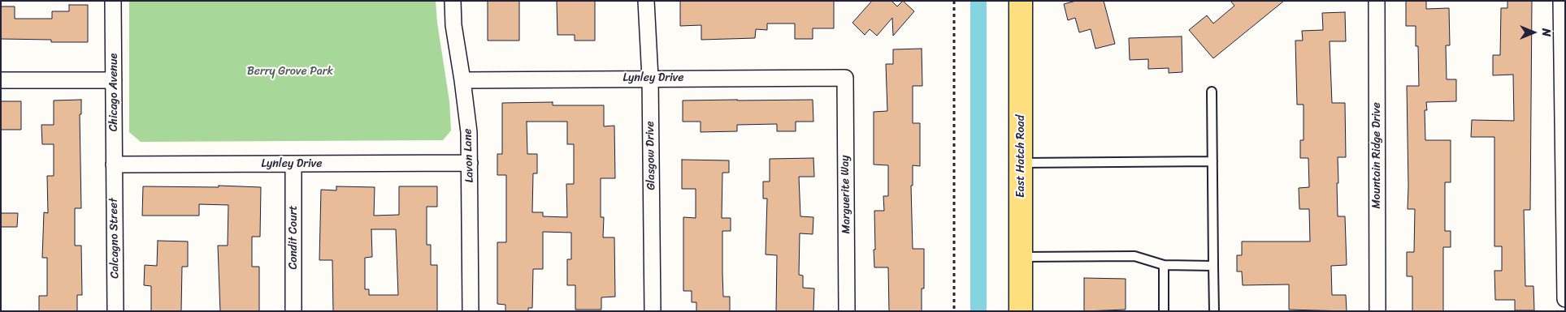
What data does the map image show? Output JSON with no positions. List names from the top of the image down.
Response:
{
  "streets": {
    "main road": ["East Hatch Road"],
    "street": [
      "Lynley Drive",
      "Chicago Avenue",
      "Lavon Lane",
      "Glasgow Drive",
      "Mountain Ridge Drive",
      "Marguerite Way",
      "Condit Court",
      "Calcagno Street"
    ]
  },
  "crossings": [
    ["Lynley Drive", "Chicago Avenue"],
    ["Lynley Drive", "Lavon Lane"],
    ["Lynley Drive", "Glasgow Drive"],
    ["Lynley Drive", "Marguerite Way"],
    ["Lynley Drive", "Condit Court"],
    ["Lynley Drive", "Calcagno Street"],
    ["Chicago Avenue", "Calcagno Street"]
  ],
  "parks": ["Berry Grove Park"],
  "north": "right"
}
